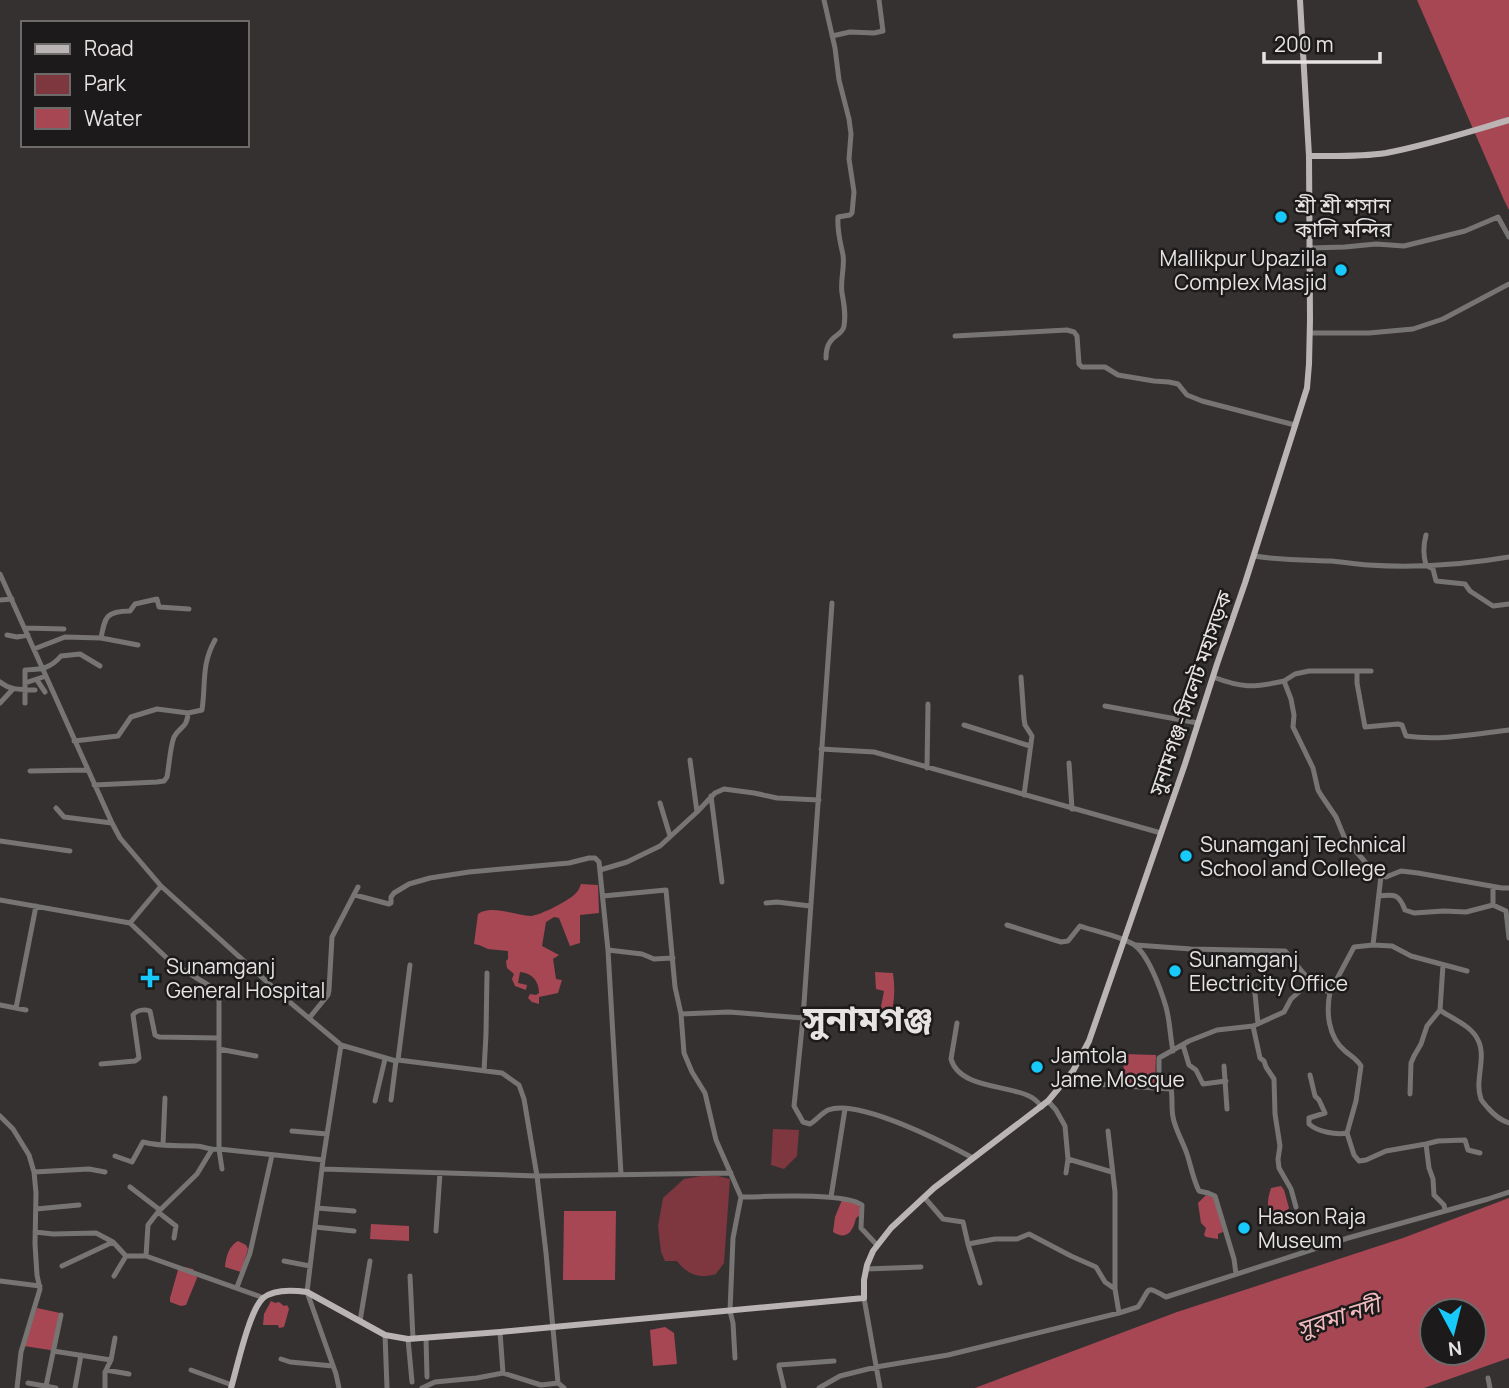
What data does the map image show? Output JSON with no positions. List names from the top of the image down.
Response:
{
  "streets": {
    "main road": ["সুনামগঞ্জ-সিলেট মহাসড়ক"]
  },
  "districts": ["সুনামগঞ্জ"],
  "water": ["সুরমা নদী"],
  "places": {
    "other": [
      "শ্রী শ্রী শসান কালি মন্দির",
      "Mallikpur Upazilla Complex Masjid",
      "Sunamganj Technical School and College",
      "Sunamganj Electricity Office",
      "Jamtola Jame Mosque",
      "Hason Raja Museum"
    ],
    "health": ["Sunamganj General Hospital"]
  },
  "legend": ["Road", "Park", "Water"],
  "scale_bar": "200 m",
  "north": "bottom"
}
